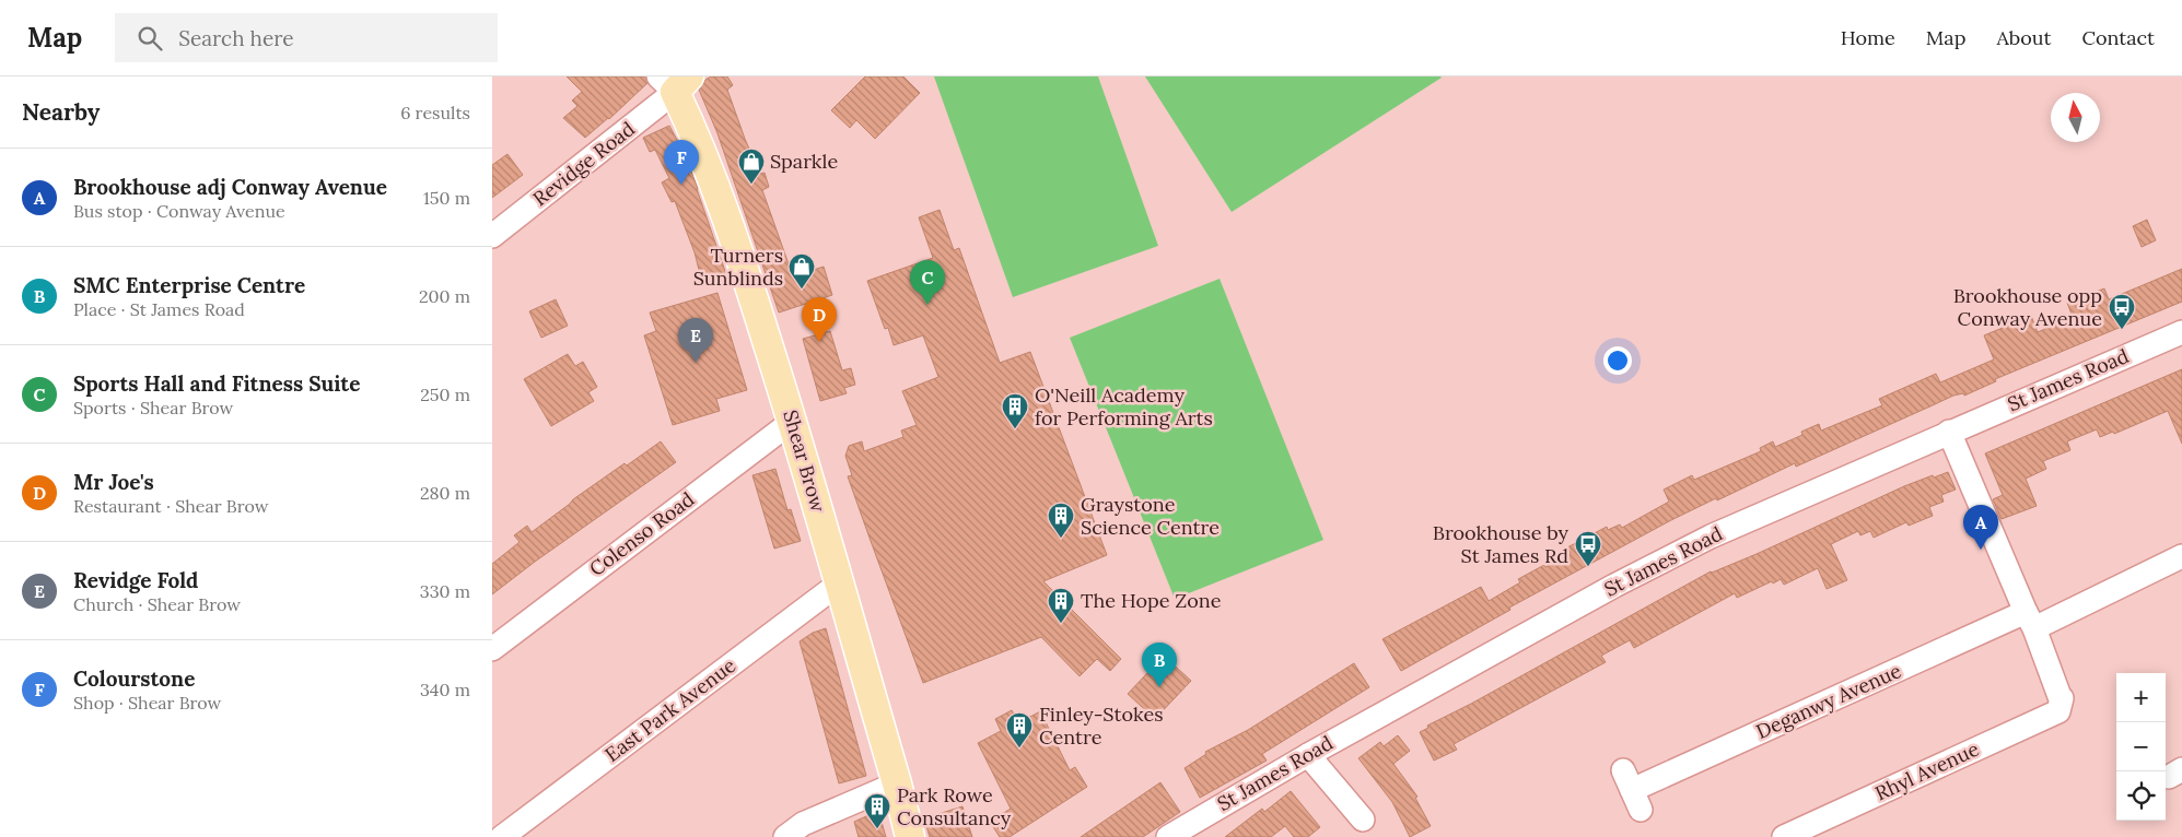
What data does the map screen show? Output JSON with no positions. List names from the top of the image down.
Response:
{
  "streets": {
    "main road": ["Shear Brow"],
    "street": [
      "Revidge Road",
      "St James Road",
      "Colenso Road",
      "Deganwy Avenue",
      "East Park Avenue",
      "Rhyl Avenue"
    ]
  },
  "crossings": [
    ["Revidge Road", "Shear Brow"],
    ["Shear Brow", "Colenso Road"],
    ["Shear Brow", "East Park Avenue"],
    ["Deganwy Avenue", "Rhyl Avenue"]
  ],
  "places": {
    "shop": ["Sparkle", "Turners Sunblinds"],
    "bus stop": ["Brookhouse opp Conway Avenue", "Brookhouse by St James Rd"],
    "building": [
      "O'Neill Academy for Performing Arts",
      "Graystone Science Centre",
      "The Hope Zone",
      "Finley-Stokes Centre",
      "Park Rowe Consultancy"
    ]
  },
  "north": "top",
  "page": {
    "header": "Map",
    "search": "Search here",
    "nav": [
      "Home",
      "Map",
      "About",
      "Contact"
    ],
    "heading": ["Nearby", "6 results"],
    "pins": [
      "F",
      "C",
      "D",
      "E",
      "A",
      "B"
    ],
    "list": [
      {
        "mark": "A",
        "name": "Brookhouse adj Conway Avenue",
        "note": "Bus stop · Conway Avenue",
        "value": "150 m"
      },
      {
        "mark": "B",
        "name": "SMC Enterprise Centre",
        "note": "Place · St James Road",
        "value": "200 m"
      },
      {
        "mark": "C",
        "name": "Sports Hall and Fitness Suite",
        "note": "Sports · Shear Brow",
        "value": "250 m"
      },
      {
        "mark": "D",
        "name": "Mr Joe's",
        "note": "Restaurant · Shear Brow",
        "value": "280 m"
      },
      {
        "mark": "E",
        "name": "Revidge Fold",
        "note": "Church · Shear Brow",
        "value": "330 m"
      },
      {
        "mark": "F",
        "name": "Colourstone",
        "note": "Shop · Shear Brow",
        "value": "340 m"
      }
    ],
    "map_buttons": ["+", "−"]
  }
}
